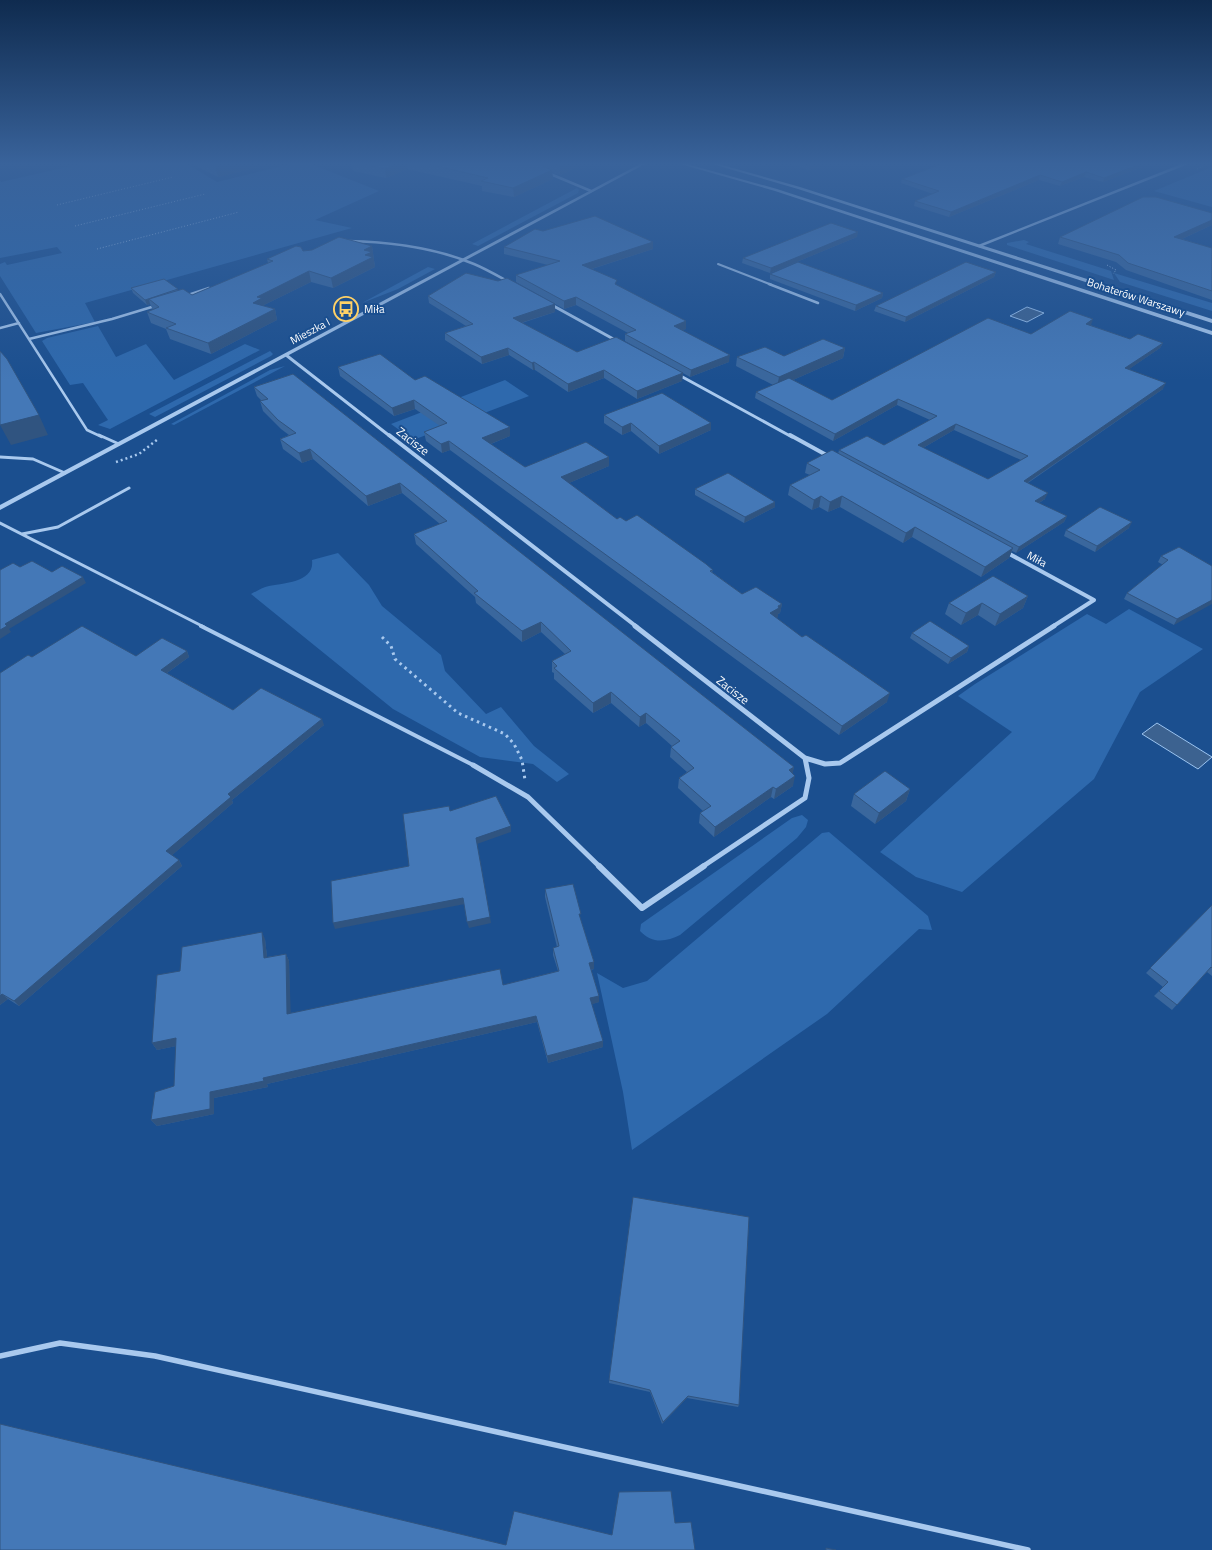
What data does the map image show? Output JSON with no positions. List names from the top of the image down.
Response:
{
  "streets": {
    "street": [
      "Bohaterów Warszawy",
      "Mieszka I",
      "Zacisze",
      "Miła"
    ]
  },
  "crossings": [
    ["Mieszka I", "Zacisze"],
    ["Zacisze", "Miła"]
  ],
  "places": {
    "bus stop": ["Miła"]
  }
}
